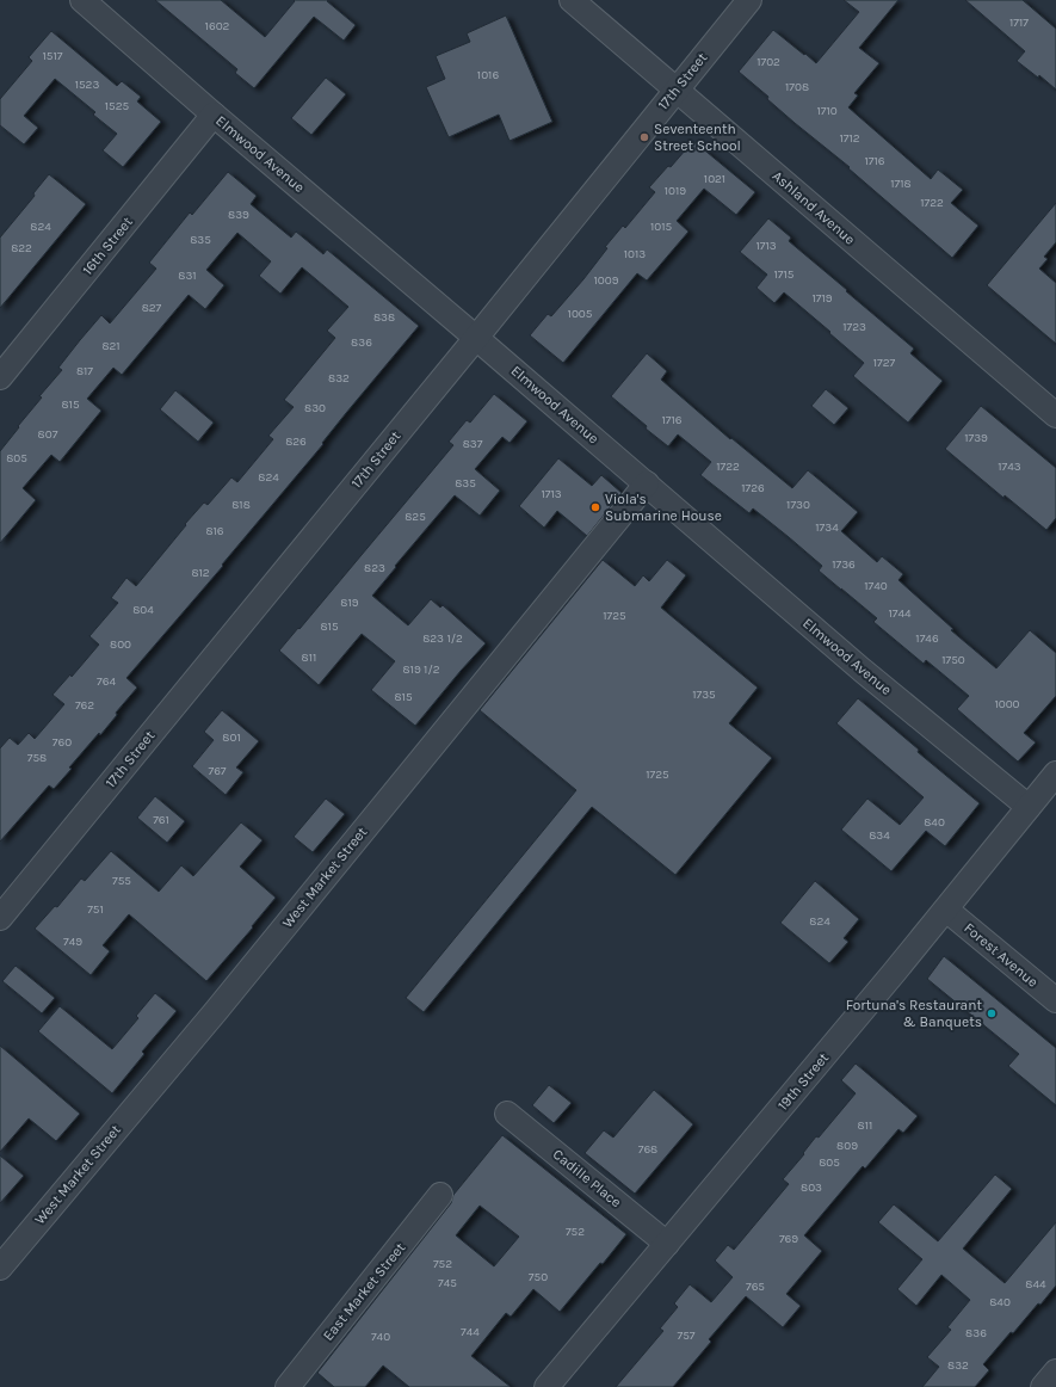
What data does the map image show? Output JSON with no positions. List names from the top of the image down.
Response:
{
  "streets": {
    "street": [
      "17th Street",
      "Elmwood Avenue",
      "Ashland Avenue",
      "16th Street",
      "West Market Street",
      "Forest Avenue",
      "19th Street",
      "Cadille Place",
      "East Market Street"
    ]
  },
  "crossings": [
    ["17th Street", "Elmwood Avenue"],
    ["17th Street", "Ashland Avenue"],
    ["Elmwood Avenue", "16th Street"],
    ["Elmwood Avenue", "West Market Street"],
    ["Elmwood Avenue", "19th Street"],
    ["Forest Avenue", "19th Street"],
    ["19th Street", "Cadille Place"]
  ],
  "places": ["Seventeenth Street School", "Viola's Submarine House", "Fortuna's Restaurant & Banquets"],
  "house_numbers": [
    "1717",
    "1602",
    "1517",
    "1702",
    "1016",
    "1523",
    "1708",
    "1525",
    "1710",
    "1712",
    "1716",
    "1021",
    "1718",
    "1019",
    "1722",
    "839",
    "824",
    "1015",
    "835",
    "1713",
    "822",
    "1013",
    "1715",
    "831",
    "1009",
    "1719",
    "827",
    "1005",
    "838",
    "1723",
    "836",
    "821",
    "1727",
    "817",
    "832",
    "815",
    "830",
    "1716",
    "807",
    "1739",
    "826",
    "837",
    "805",
    "1722",
    "1743",
    "824",
    "835",
    "1726",
    "1713",
    "818",
    "1730",
    "825",
    "1734",
    "816",
    "1736",
    "823",
    "812",
    "1740",
    "819",
    "804",
    "1744",
    "1725",
    "815",
    "823 1/2",
    "1746",
    "800",
    "811",
    "1750",
    "819 1/2",
    "764",
    "1735",
    "815",
    "1000",
    "762",
    "801",
    "760",
    "758",
    "767",
    "1725",
    "761",
    "840",
    "834",
    "755",
    "751",
    "824",
    "749",
    "811",
    "809",
    "768",
    "805",
    "803",
    "752",
    "769",
    "752",
    "750",
    "745",
    "844",
    "765",
    "840",
    "744",
    "836",
    "757",
    "740",
    "832"
  ]
}
